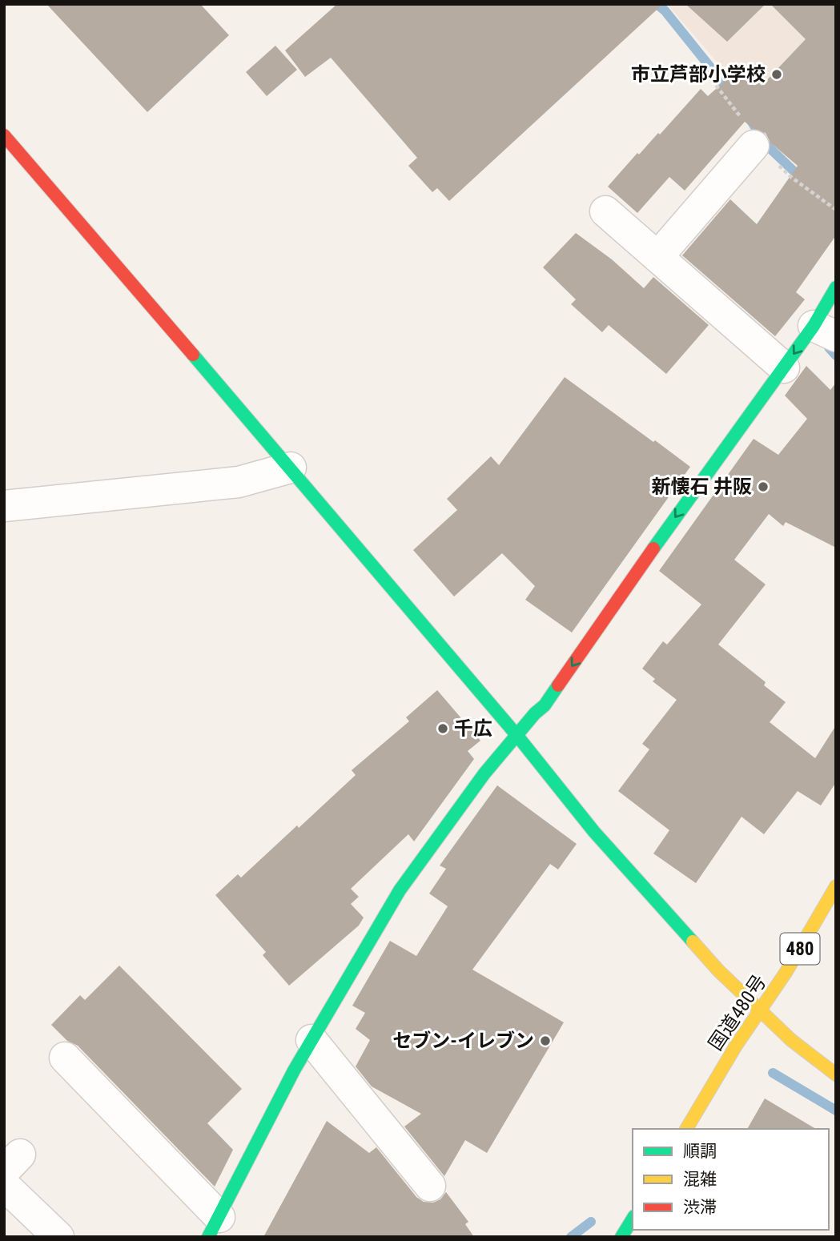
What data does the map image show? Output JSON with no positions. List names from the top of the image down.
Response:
{
  "streets": {
    "main road": ["480", "国道480号"]
  },
  "places": [
    "市立芦部小学校",
    "新懐石 井阪",
    "千広",
    "セブン-イレブン"
  ],
  "legend": ["順調", "混雑", "渋滞"]
}
